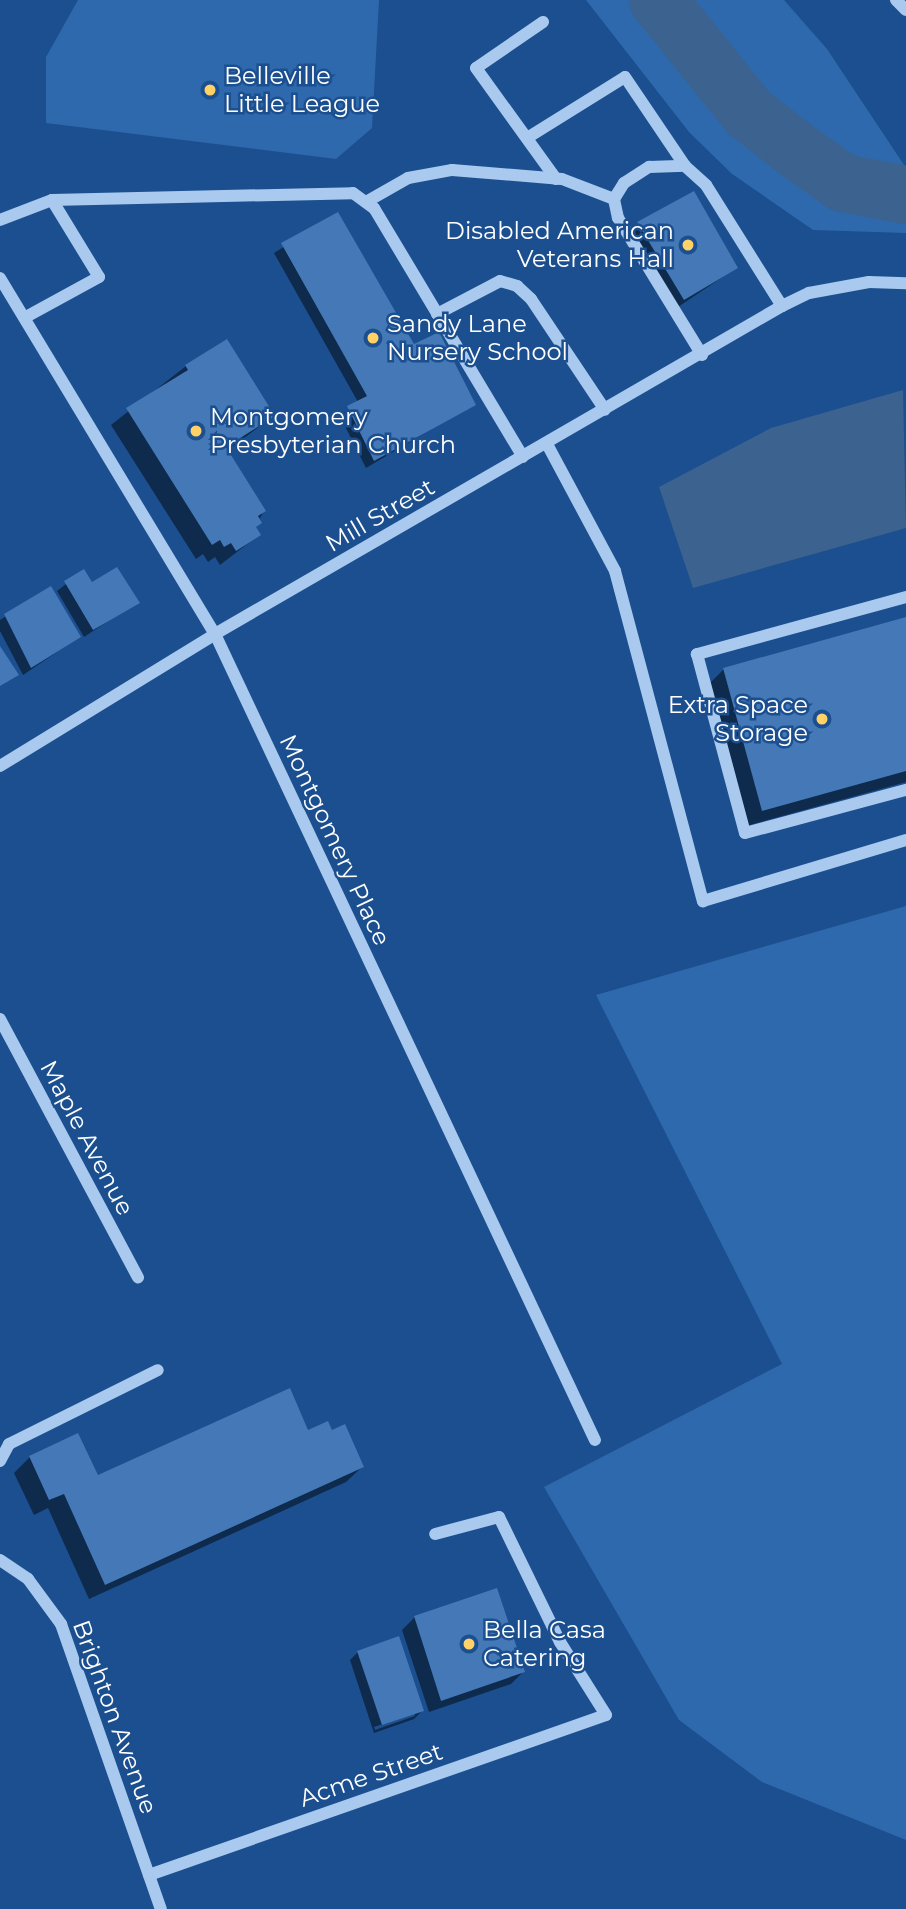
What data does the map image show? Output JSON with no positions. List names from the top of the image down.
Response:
{
  "streets": {
    "street": [
      "Mill Street",
      "Montgomery Place",
      "Maple Avenue",
      "Brighton Avenue",
      "Acme Street"
    ]
  },
  "crossings": [
    ["Mill Street", "Montgomery Place"],
    ["Brighton Avenue", "Acme Street"]
  ],
  "places": [
    "Belleville Little League",
    "Disabled American Veterans Hall",
    "Sandy Lane Nursery School",
    "Montgomery Presbyterian Church",
    "Extra Space Storage",
    "Bella Casa Catering"
  ]
}
